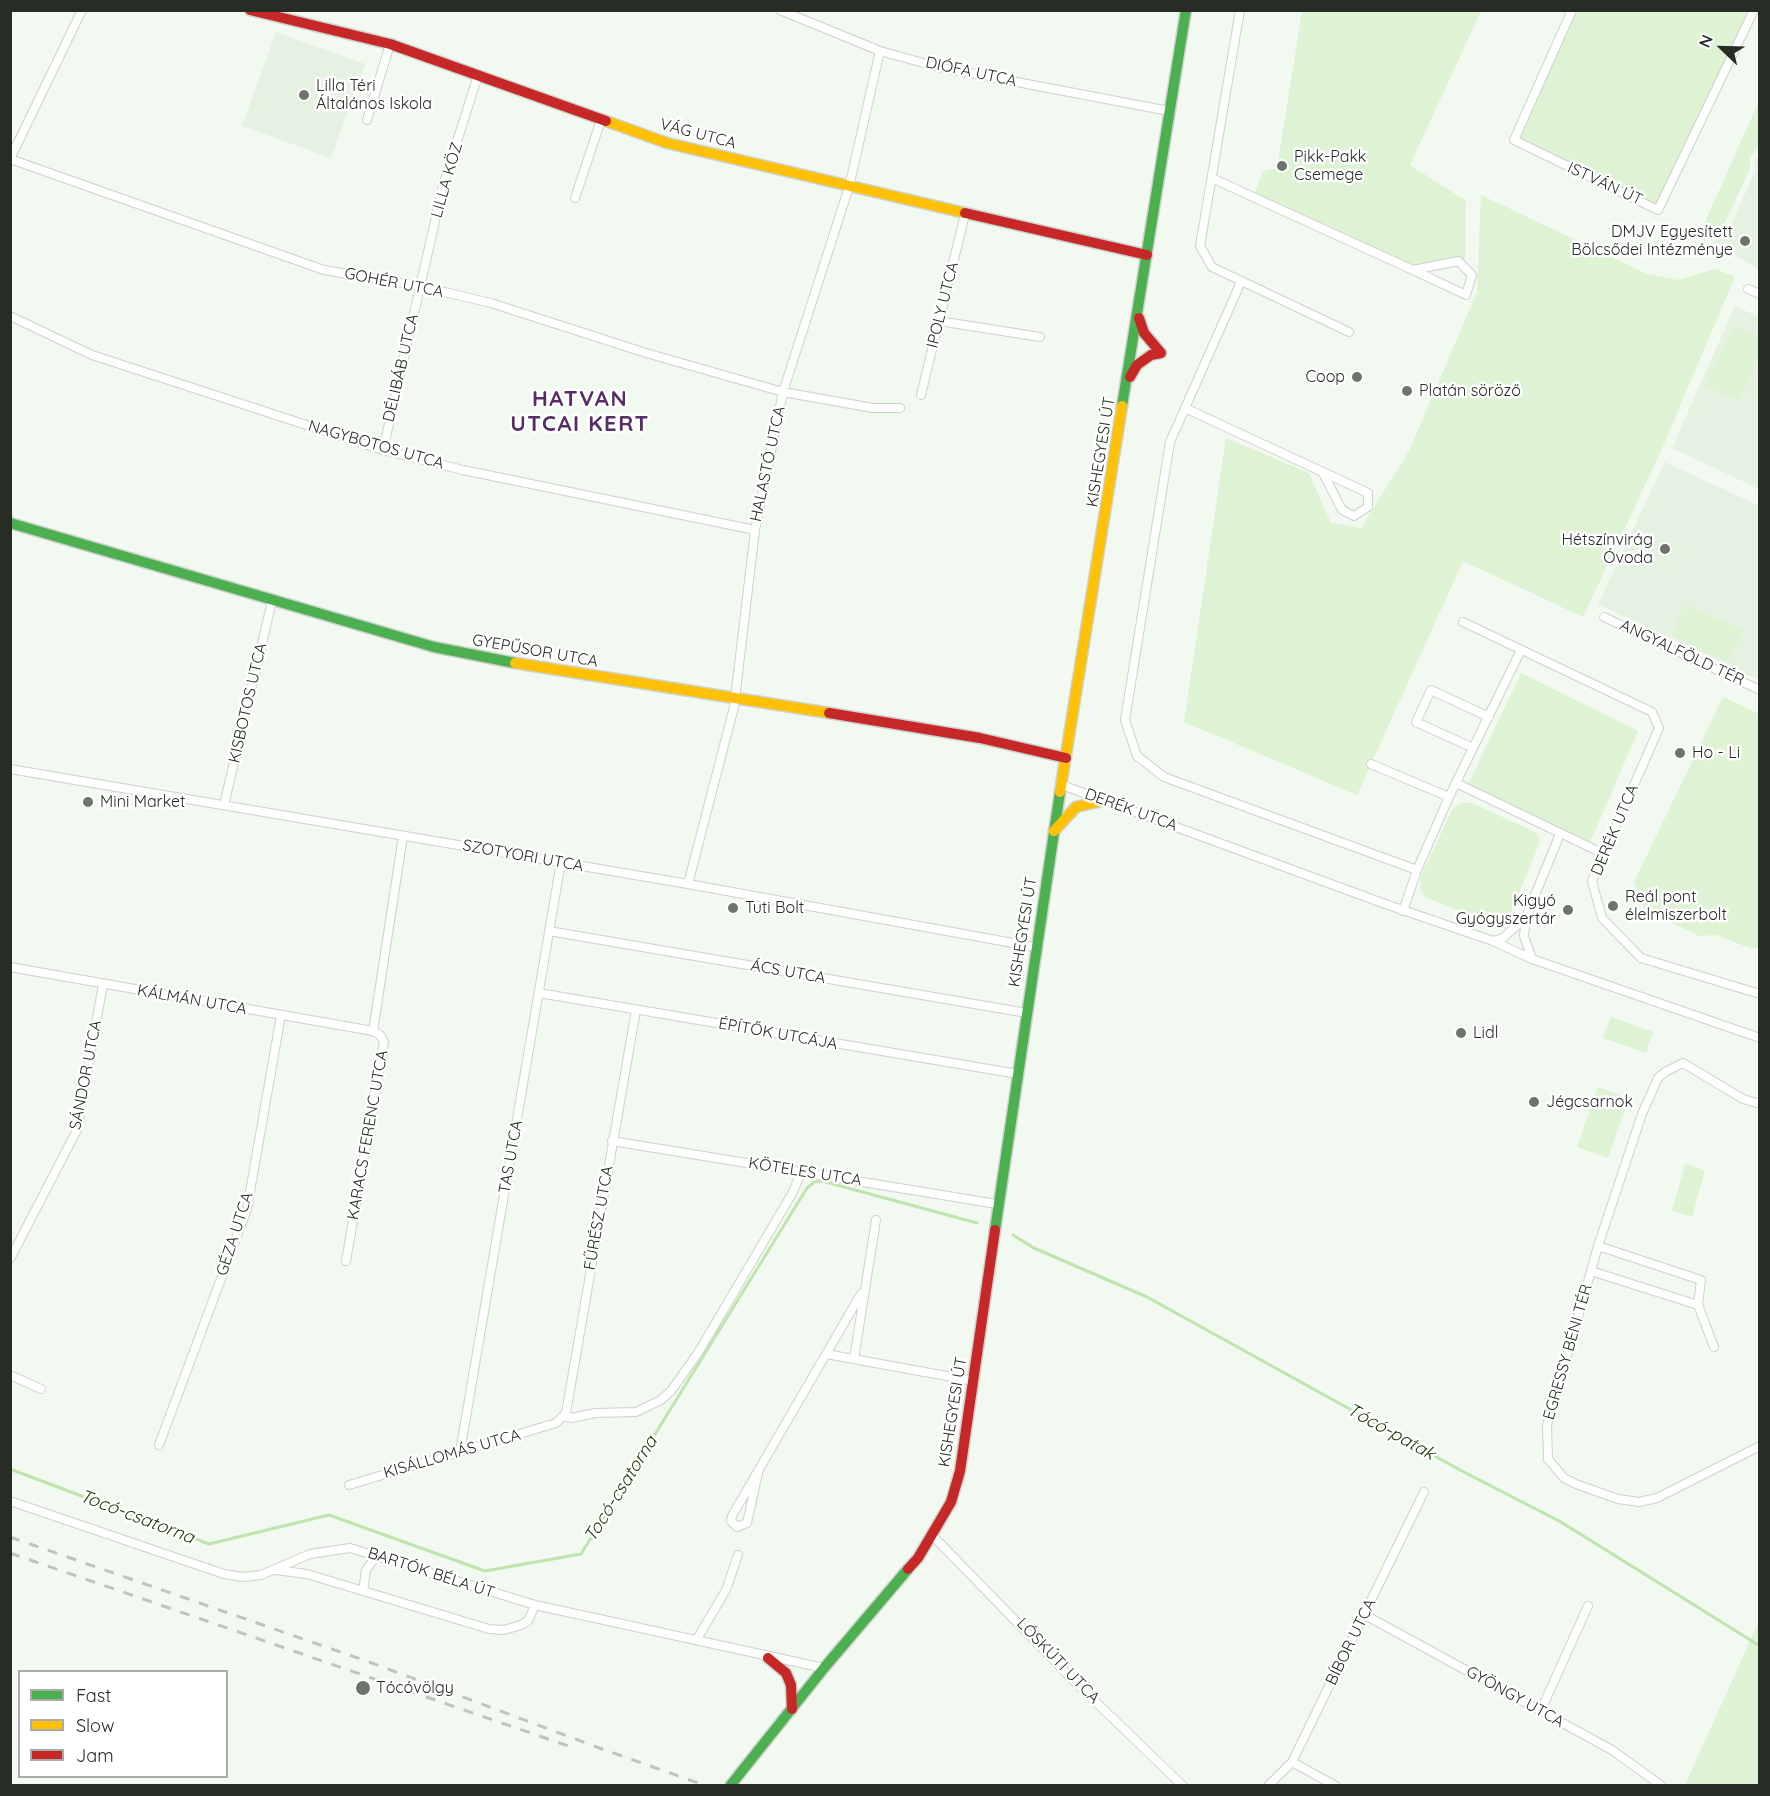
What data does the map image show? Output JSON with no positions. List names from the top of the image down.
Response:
{
  "streets": {
    "street": [
      "DIÓFA UTCA",
      "VÁG UTCA",
      "LILLA KÖZ",
      "ISTVÁN ÚT",
      "GOHÉR UTCA",
      "IPOLY UTCA",
      "DÉLIBÁB UTCA",
      "NAGYBOTOS UTCA",
      "KISHEGYESI ÚT",
      "HALASTÓ UTCA",
      "GYEPŰSOR UTCA",
      "ANGYALFÖLD TÉR",
      "KISBOTOS UTCA",
      "DERÉK UTCA",
      "SZOTYORI UTCA",
      "ÁCS UTCA",
      "KÁLMÁN UTCA",
      "ÉPÍTŐK UTCÁJA",
      "SÁNDOR UTCA",
      "KARACS FERENC UTCA",
      "TAS UTCA",
      "KÖTELES UTCA",
      "FŰRÉSZ UTCA",
      "GÉZA UTCA",
      "EGRESSY BÉNI TÉR",
      "KISÁLLOMÁS UTCA",
      "BARTÓK BÉLA ÚT",
      "BÍBOR UTCA",
      "LÓSKÚTI UTCA",
      "GYÖNGY UTCA"
    ]
  },
  "crossings": [
    ["DIÓFA UTCA", "KISHEGYESI ÚT"],
    ["DIÓFA UTCA", "HALASTÓ UTCA"],
    ["VÁG UTCA", "LILLA KÖZ"],
    ["VÁG UTCA", "IPOLY UTCA"],
    ["VÁG UTCA", "KISHEGYESI ÚT"],
    ["VÁG UTCA", "HALASTÓ UTCA"],
    ["LILLA KÖZ", "GOHÉR UTCA"],
    ["LILLA KÖZ", "DÉLIBÁB UTCA"],
    ["GOHÉR UTCA", "DÉLIBÁB UTCA"],
    ["GOHÉR UTCA", "HALASTÓ UTCA"],
    ["DÉLIBÁB UTCA", "NAGYBOTOS UTCA"],
    ["NAGYBOTOS UTCA", "HALASTÓ UTCA"],
    ["KISHEGYESI ÚT", "GYEPŰSOR UTCA"],
    ["KISHEGYESI ÚT", "DERÉK UTCA"],
    ["KISHEGYESI ÚT", "SZOTYORI UTCA"],
    ["KISHEGYESI ÚT", "ÁCS UTCA"],
    ["KISHEGYESI ÚT", "ÉPÍTŐK UTCÁJA"],
    ["KISHEGYESI ÚT", "KÖTELES UTCA"],
    ["KISHEGYESI ÚT", "BARTÓK BÉLA ÚT"],
    ["KISHEGYESI ÚT", "LÓSKÚTI UTCA"],
    ["HALASTÓ UTCA", "GYEPŰSOR UTCA"],
    ["HALASTÓ UTCA", "SZOTYORI UTCA"],
    ["GYEPŰSOR UTCA", "KISBOTOS UTCA"],
    ["KISBOTOS UTCA", "SZOTYORI UTCA"],
    ["SZOTYORI UTCA", "KARACS FERENC UTCA"],
    ["SZOTYORI UTCA", "TAS UTCA"],
    ["ÁCS UTCA", "TAS UTCA"],
    ["KÁLMÁN UTCA", "SÁNDOR UTCA"],
    ["KÁLMÁN UTCA", "KARACS FERENC UTCA"],
    ["KÁLMÁN UTCA", "GÉZA UTCA"],
    ["ÉPÍTŐK UTCÁJA", "TAS UTCA"],
    ["ÉPÍTŐK UTCÁJA", "FŰRÉSZ UTCA"],
    ["TAS UTCA", "KISÁLLOMÁS UTCA"],
    ["KÖTELES UTCA", "FŰRÉSZ UTCA"],
    ["FŰRÉSZ UTCA", "KISÁLLOMÁS UTCA"],
    ["BÍBOR UTCA", "GYÖNGY UTCA"]
  ],
  "districts": ["HATVAN UTCAI KERT"],
  "water": ["Tócó-patak", "Tocó-csatorna"],
  "places": [
    "Lilla Téri Általános Iskola",
    "Pikk-Pakk Csemege",
    "DMJV Egyesített Bölcsődei Intézménye",
    "Coop",
    "Platán söröző",
    "Hétszínvirág Óvoda",
    "Ho - Li",
    "Mini Market",
    "Reál pont élelmiszerbolt",
    "Tuti Bolt",
    "Kigyó Gyógyszertár",
    "Lidl",
    "Jégcsarnok",
    "Tócóvölgy"
  ],
  "legend": ["Fast", "Slow", "Jam"],
  "north": "top left"
}
